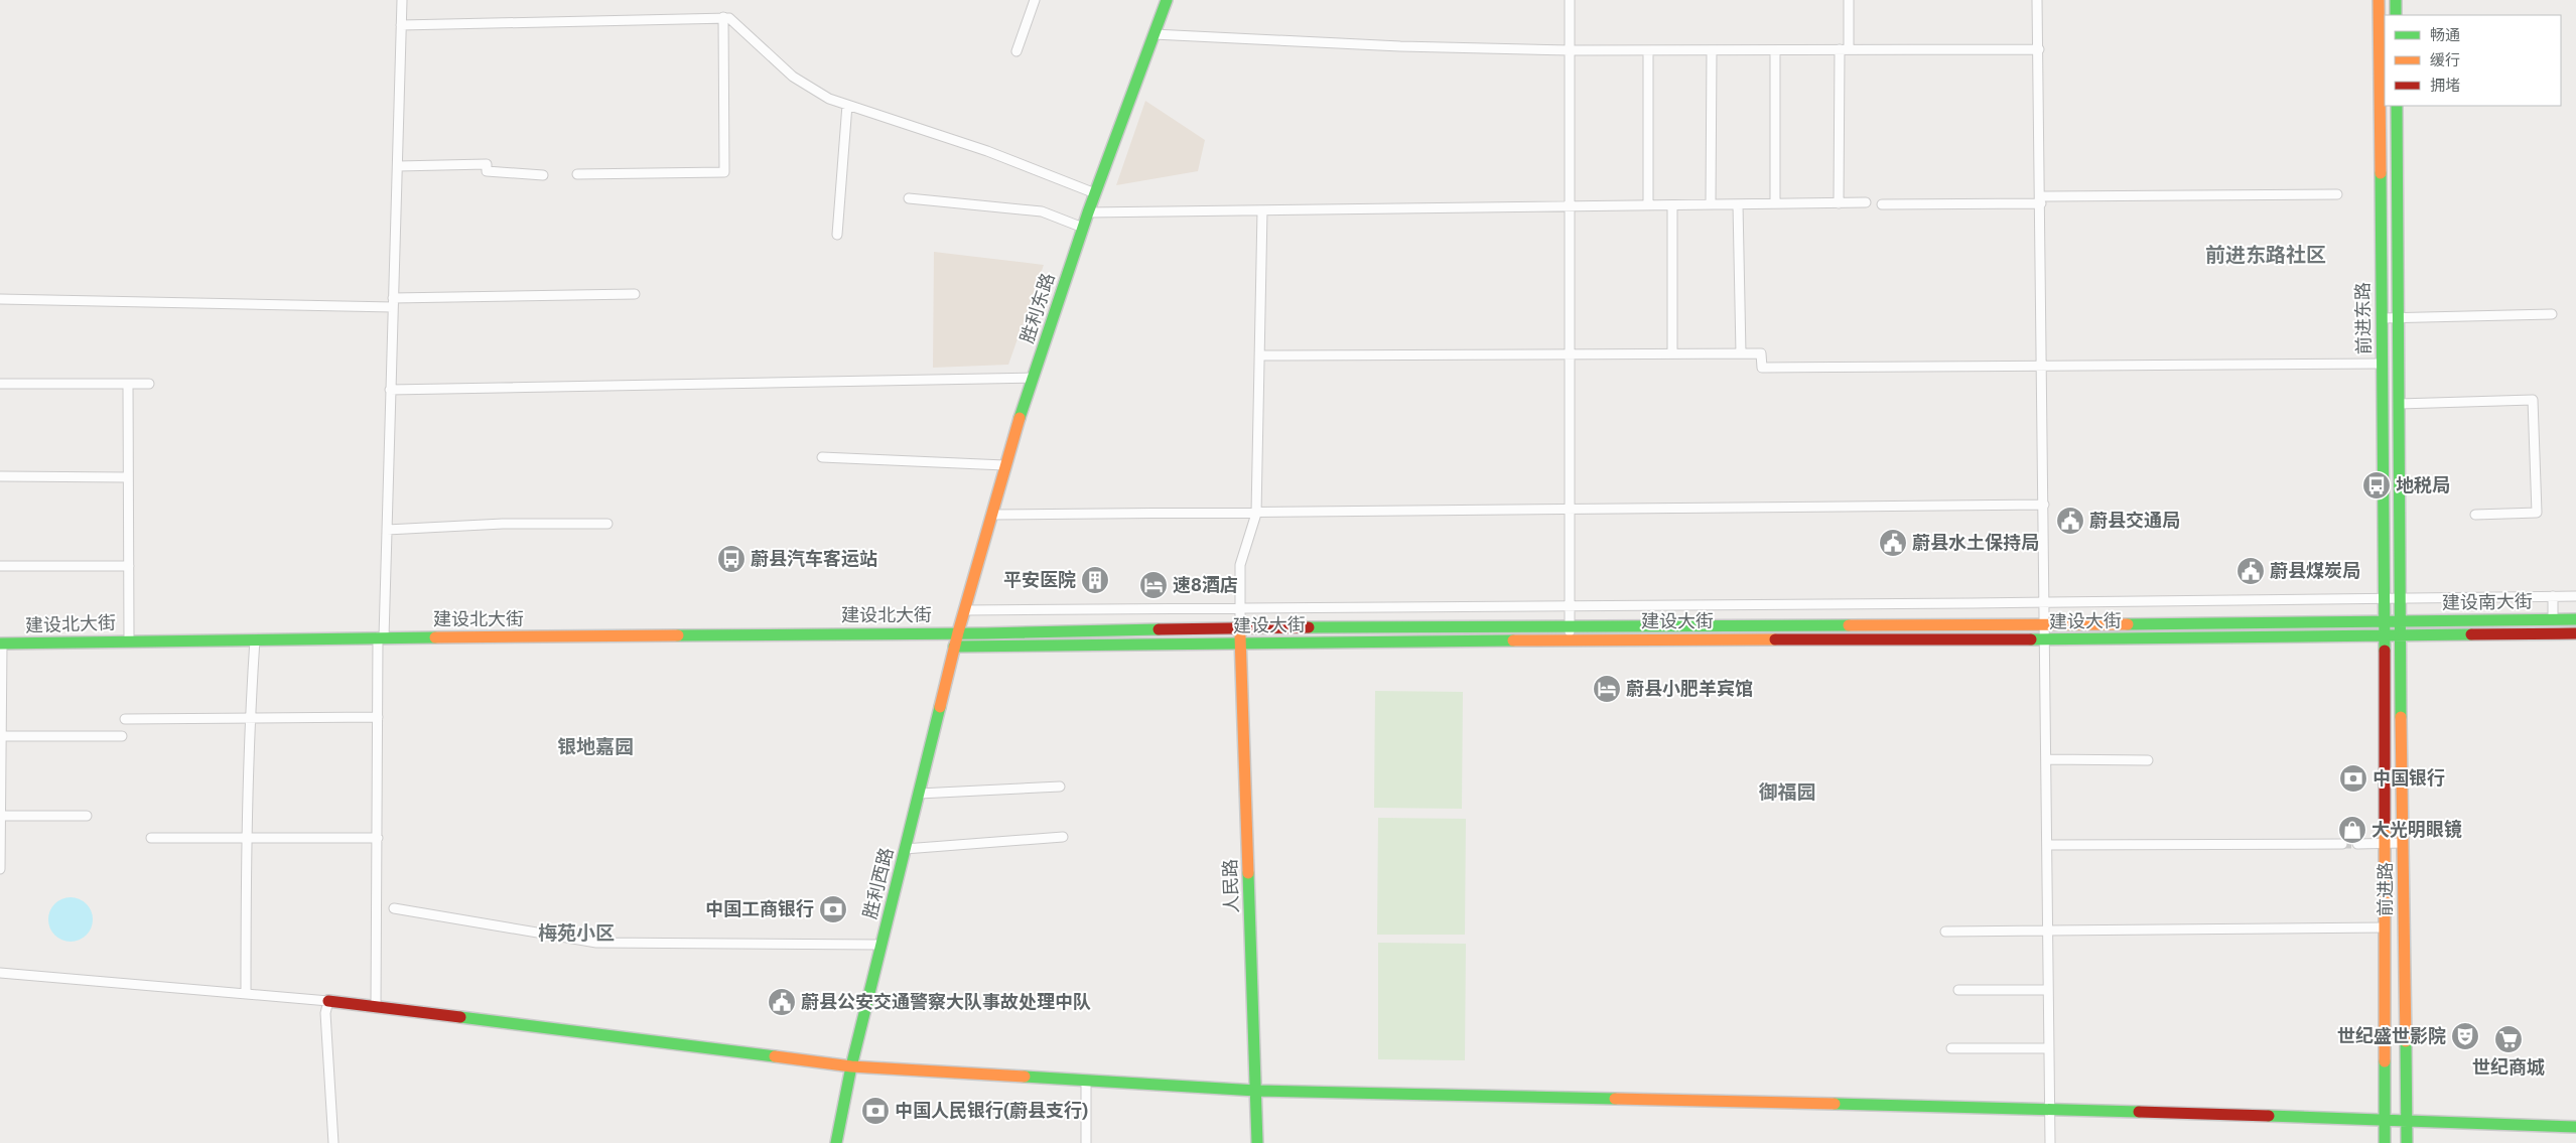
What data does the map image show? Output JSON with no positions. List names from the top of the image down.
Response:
{
  "streets": {
    "main road": [
      "胜利东路",
      "前进东路",
      "建设南大街",
      "建设北大街",
      "建设大街",
      "胜利西路",
      "人民路",
      "前进路"
    ]
  },
  "crossings": [
    ["胜利东路", "建设北大街"],
    ["胜利东路", "建设大街"],
    ["胜利东路", "胜利西路"],
    ["前进东路", "建设南大街"],
    ["前进东路", "建设大街"],
    ["前进东路", "前进路"],
    ["建设南大街", "建设大街"],
    ["建设南大街", "前进路"],
    ["建设北大街", "建设大街"],
    ["建设北大街", "胜利西路"],
    ["建设大街", "胜利西路"],
    ["建设大街", "人民路"],
    ["建设大街", "前进路"]
  ],
  "districts": [
    "前进东路社区",
    "银地嘉园",
    "御福园",
    "梅苑小区"
  ],
  "places": {
    "bus stop": ["地税局", "蔚县汽车客运站"],
    "public building": [
      "蔚县交通局",
      "蔚县水土保持局",
      "蔚县煤炭局",
      "蔚县公安交通警察大队事故处理中队"
    ],
    "building": ["平安医院"],
    "hotel": ["速8酒店", "蔚县小肥羊宾馆"],
    "bank": ["中国银行", "中国工商银行", "中国人民银行(蔚县支行)"],
    "shop": ["大光明眼镜"],
    "theatre": ["世纪盛世影院"],
    "supermarket": ["世纪商城"]
  },
  "legend": ["畅通", "缓行", "拥堵"]
}
